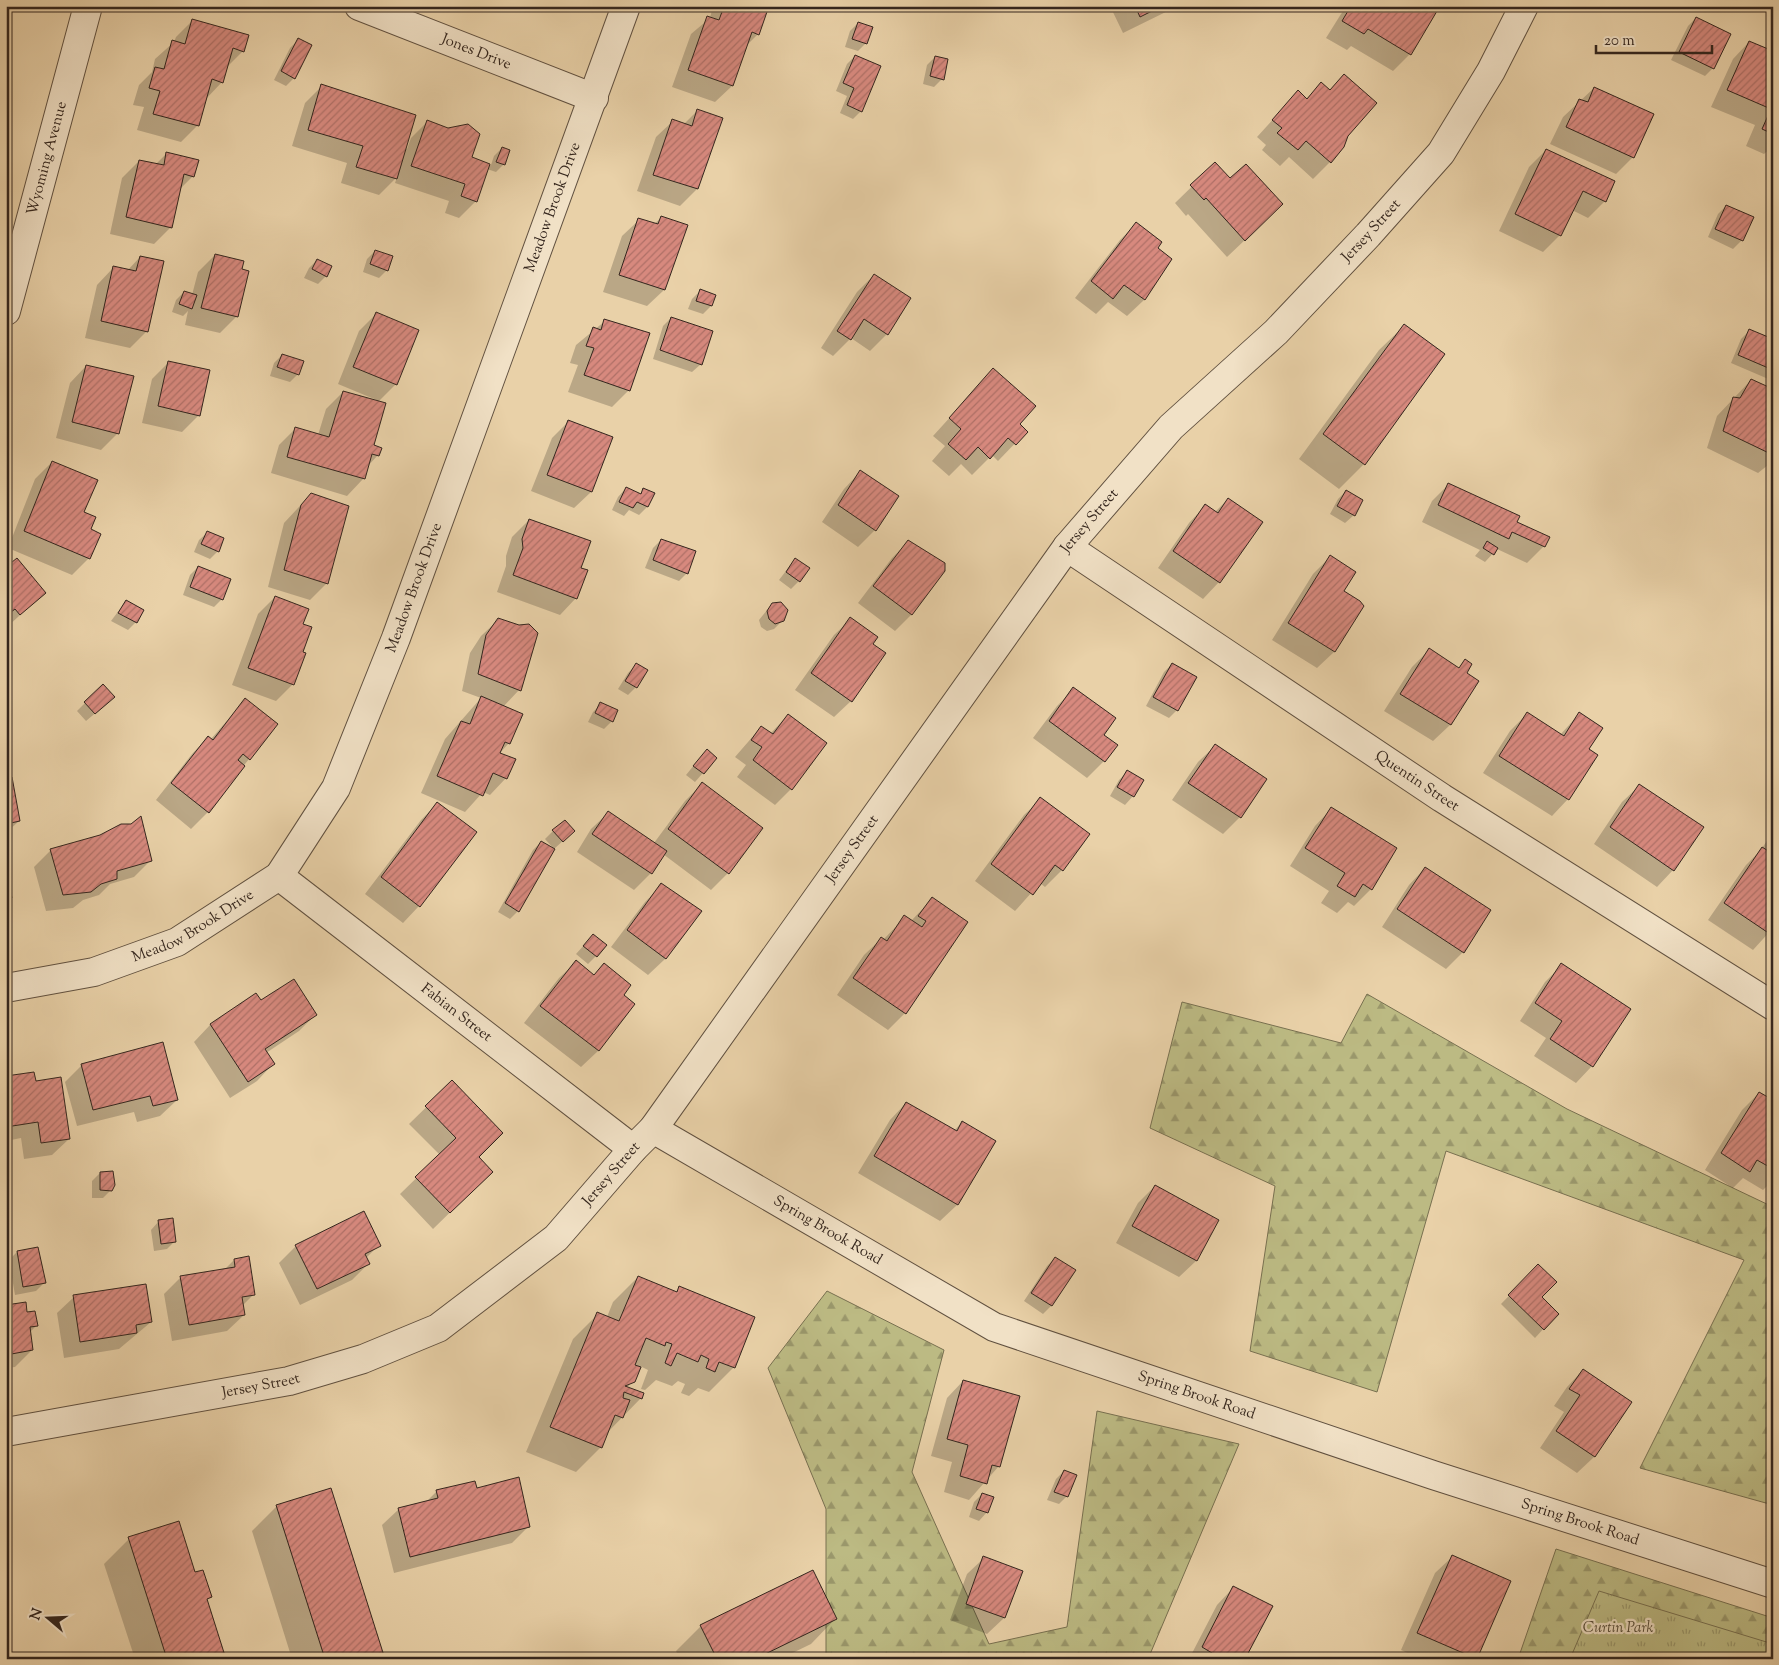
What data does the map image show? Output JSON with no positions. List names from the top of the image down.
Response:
{
  "streets": {
    "street": [
      "Jones Drive",
      "Wyoming Avenue",
      "Meadow Brook Drive",
      "Jersey Street",
      "Quentin Street",
      "Fabian Street",
      "Spring Brook Road"
    ]
  },
  "crossings": [
    ["Jones Drive", "Meadow Brook Drive"],
    ["Meadow Brook Drive", "Fabian Street"],
    ["Jersey Street", "Quentin Street"],
    ["Jersey Street", "Fabian Street"],
    ["Jersey Street", "Spring Brook Road"]
  ],
  "parks": ["Curtin Park"],
  "scale_bar": "20 m",
  "north": "left"
}
